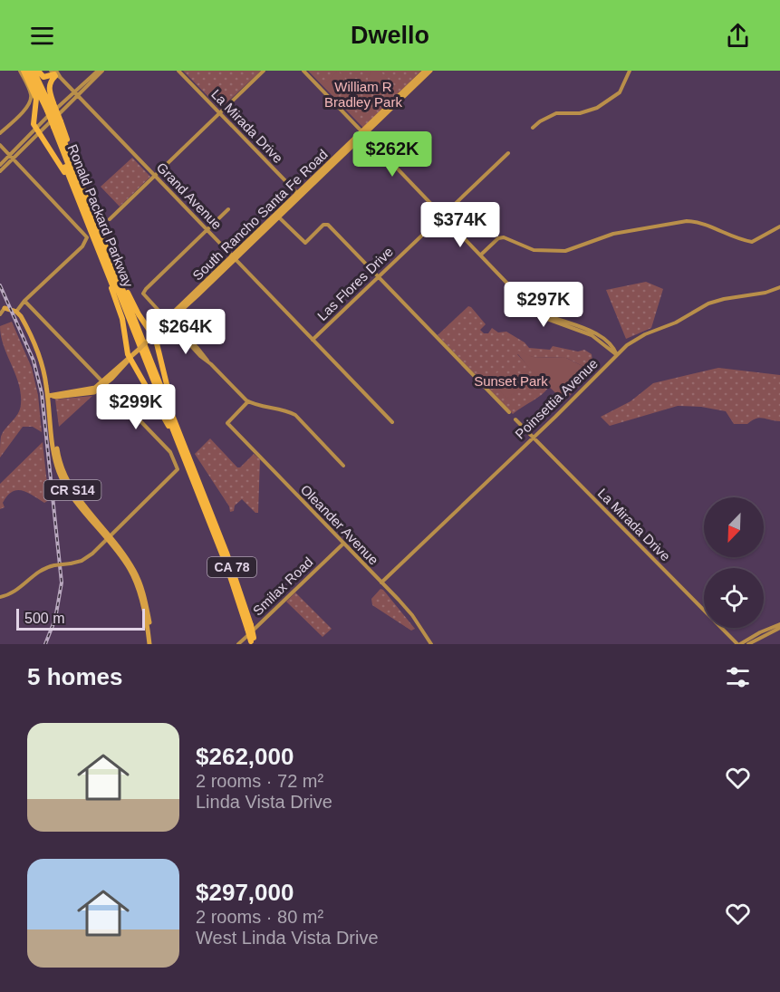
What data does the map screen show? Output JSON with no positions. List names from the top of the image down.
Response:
{
  "streets": {
    "highway": ["Ronald Packard Parkway", "CA 78"],
    "main road": ["South Rancho Santa Fe Road", "CR S14"],
    "street": [
      "La Mirada Drive",
      "Grand Avenue",
      "Las Flores Drive",
      "Poinsettia Avenue",
      "Oleander Avenue",
      "Smilax Road"
    ]
  },
  "crossings": [
    ["La Mirada Drive", "South Rancho Santa Fe Road"],
    ["La Mirada Drive", "Poinsettia Avenue"],
    ["Grand Avenue", "South Rancho Santa Fe Road"],
    ["Grand Avenue", "Las Flores Drive"],
    ["Poinsettia Avenue", "Oleander Avenue"],
    ["Oleander Avenue", "Smilax Road"]
  ],
  "parks": ["William R Bradley Park", "Sunset Park"],
  "scale_bar": "500 m",
  "north": "bottom left",
  "page": {
    "header": "Dwello",
    "price": [
      "$262K",
      "$374K",
      "$297K",
      "$264K",
      "$299K"
    ],
    "scale": "500 m",
    "heading": "5 homes",
    "list": [
      {
        "name": "$262,000",
        "note": "2 rooms · 72 m² · Linda Vista Drive"
      },
      {
        "name": "$297,000",
        "note": "2 rooms · 80 m² · West Linda Vista Drive"
      }
    ]
  }
}
